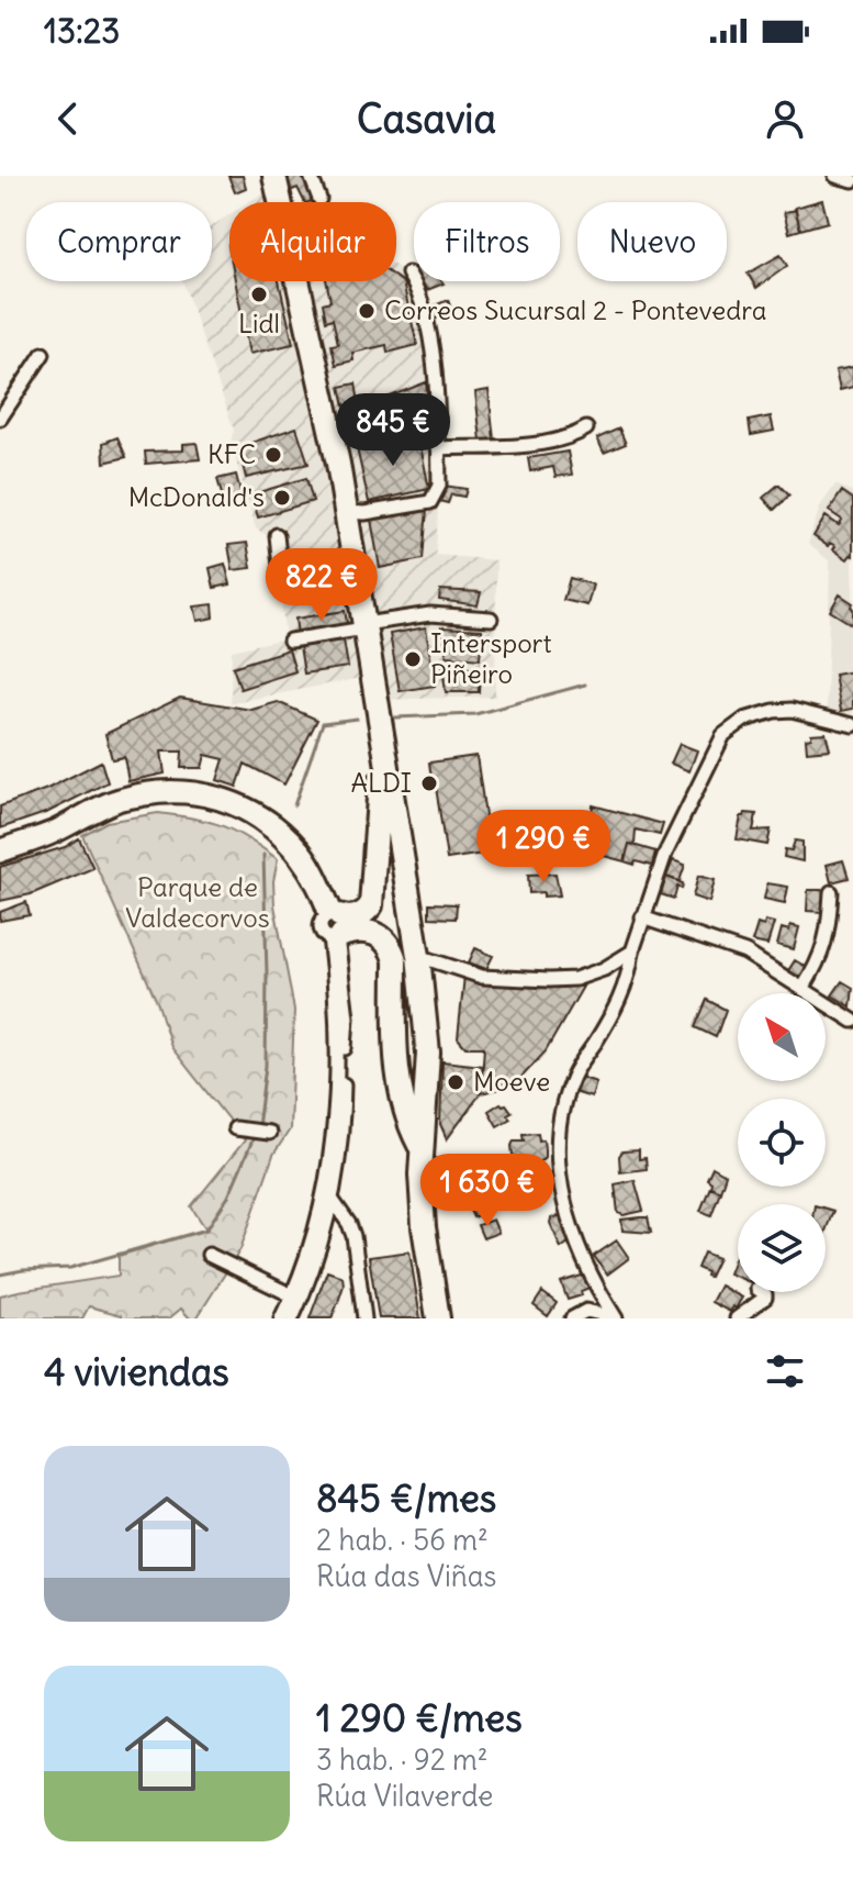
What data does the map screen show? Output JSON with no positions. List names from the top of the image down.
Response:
{
  "parks": ["Parque de Valdecorvos"],
  "places": [
    "Lidl",
    "Correos Sucursal 2 - Pontevedra",
    "KFC",
    "McDonald's",
    "Intersport Piñeiro",
    "ALDI",
    "Moeve"
  ],
  "north": "top left",
  "page": {
    "status": "13:23",
    "header": "Casavia",
    "chip": [
      "Comprar",
      "Alquilar",
      "Filtros",
      "Nuevo"
    ],
    "price": [
      "845 €",
      "822 €",
      "1 290 €",
      "1 630 €"
    ],
    "heading": "4 viviendas",
    "list": [
      {
        "name": "845 €/mes",
        "note": "2 hab. · 56 m² · Rúa das Viñas"
      },
      {
        "name": "1 290 €/mes",
        "note": "3 hab. · 92 m² · Rúa Vilaverde"
      }
    ]
  }
}
